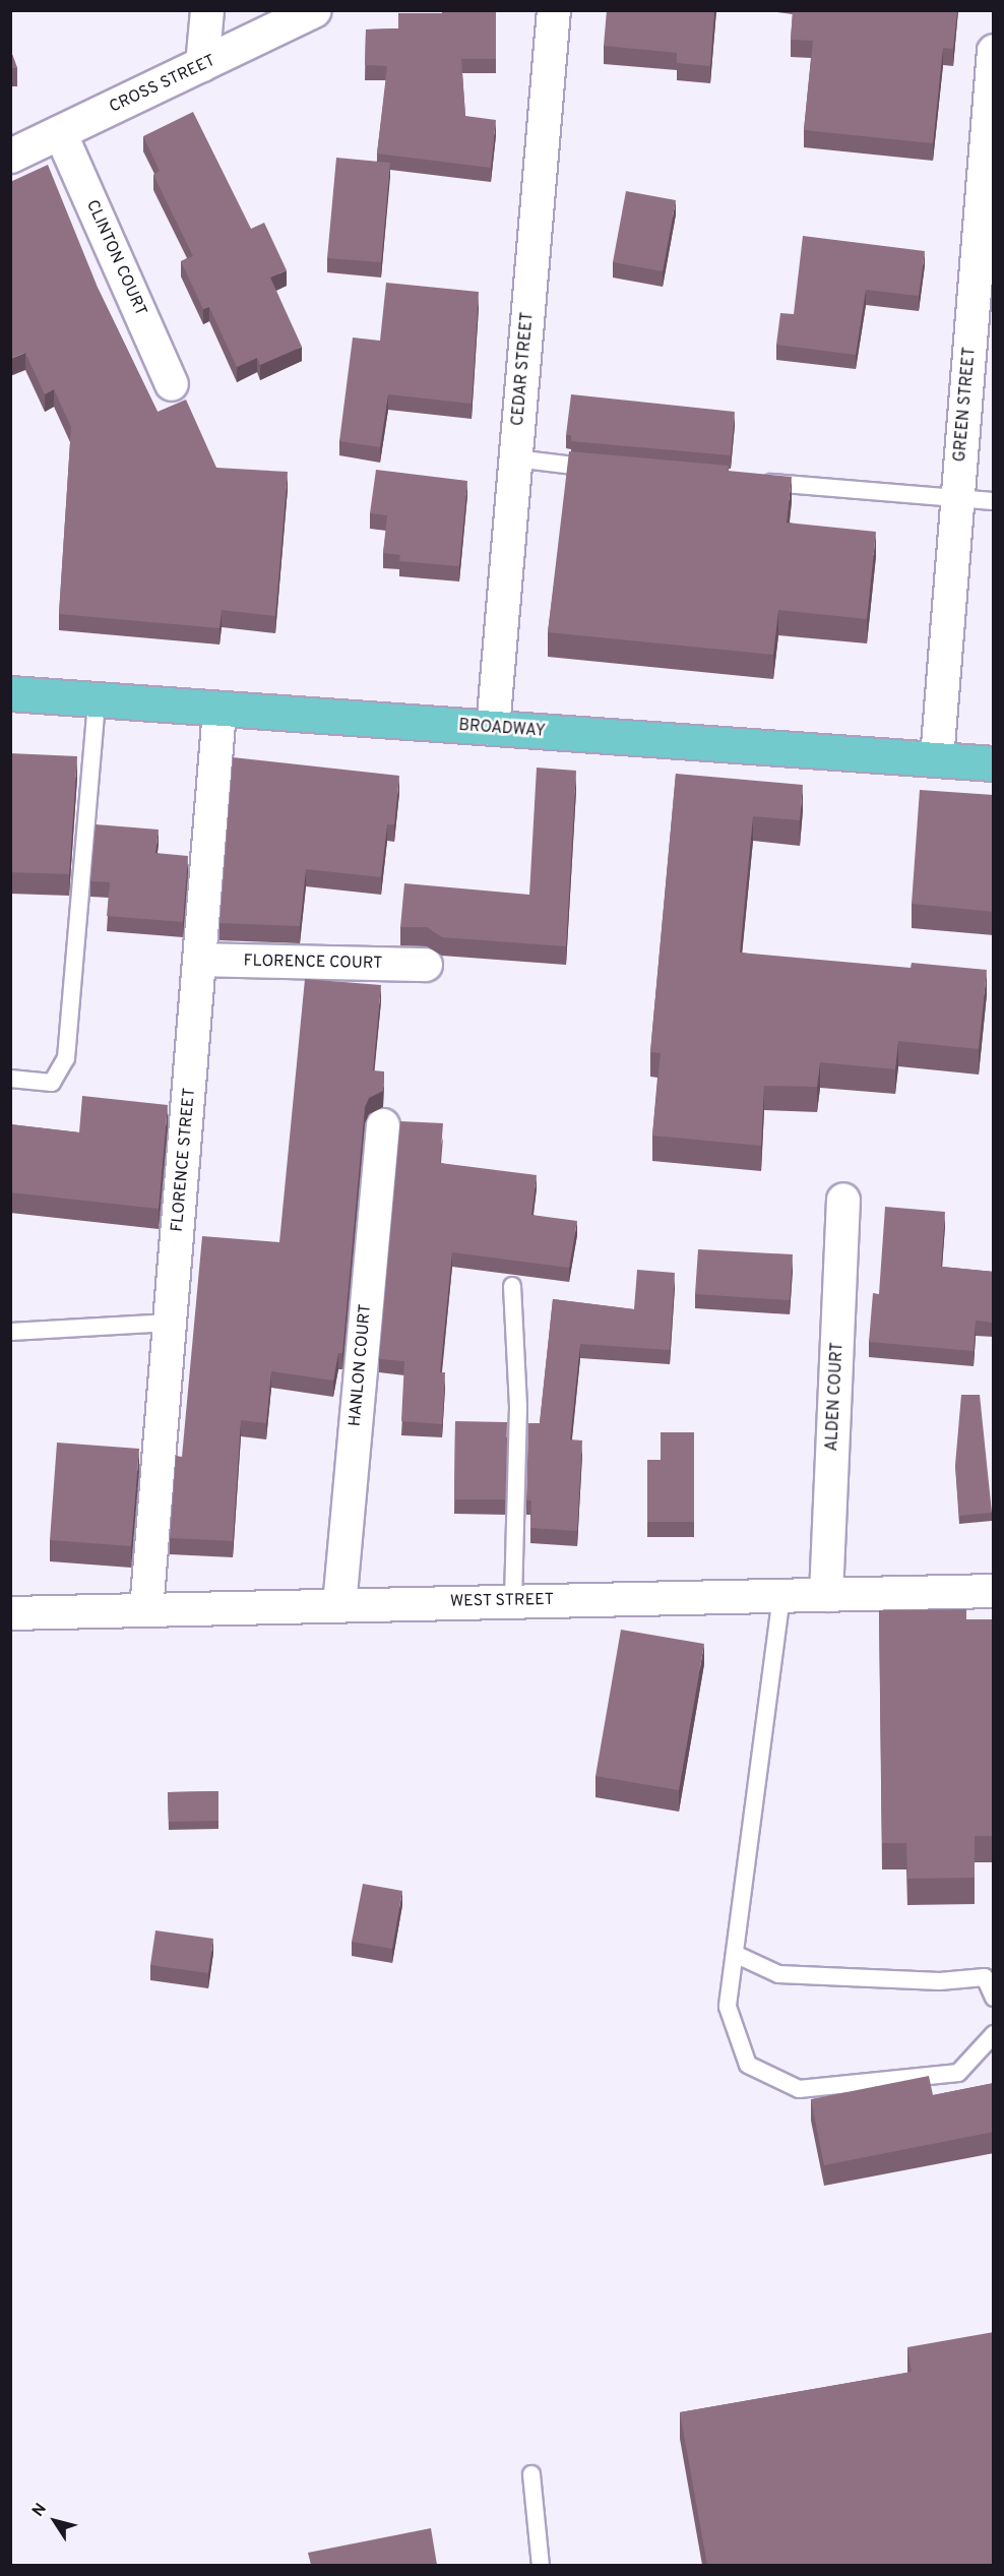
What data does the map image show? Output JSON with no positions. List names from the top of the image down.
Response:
{
  "streets": {
    "main road": ["BROADWAY"],
    "street": [
      "CROSS STREET",
      "CLINTON COURT",
      "CEDAR STREET",
      "GREEN STREET",
      "FLORENCE COURT",
      "FLORENCE STREET",
      "HANLON COURT",
      "ALDEN COURT",
      "WEST STREET"
    ]
  },
  "crossings": [
    ["CROSS STREET", "CLINTON COURT"],
    ["CEDAR STREET", "BROADWAY"],
    ["GREEN STREET", "BROADWAY"],
    ["BROADWAY", "FLORENCE STREET"],
    ["FLORENCE COURT", "FLORENCE STREET"],
    ["FLORENCE STREET", "WEST STREET"],
    ["HANLON COURT", "WEST STREET"],
    ["ALDEN COURT", "WEST STREET"]
  ],
  "north": "top left"
}
